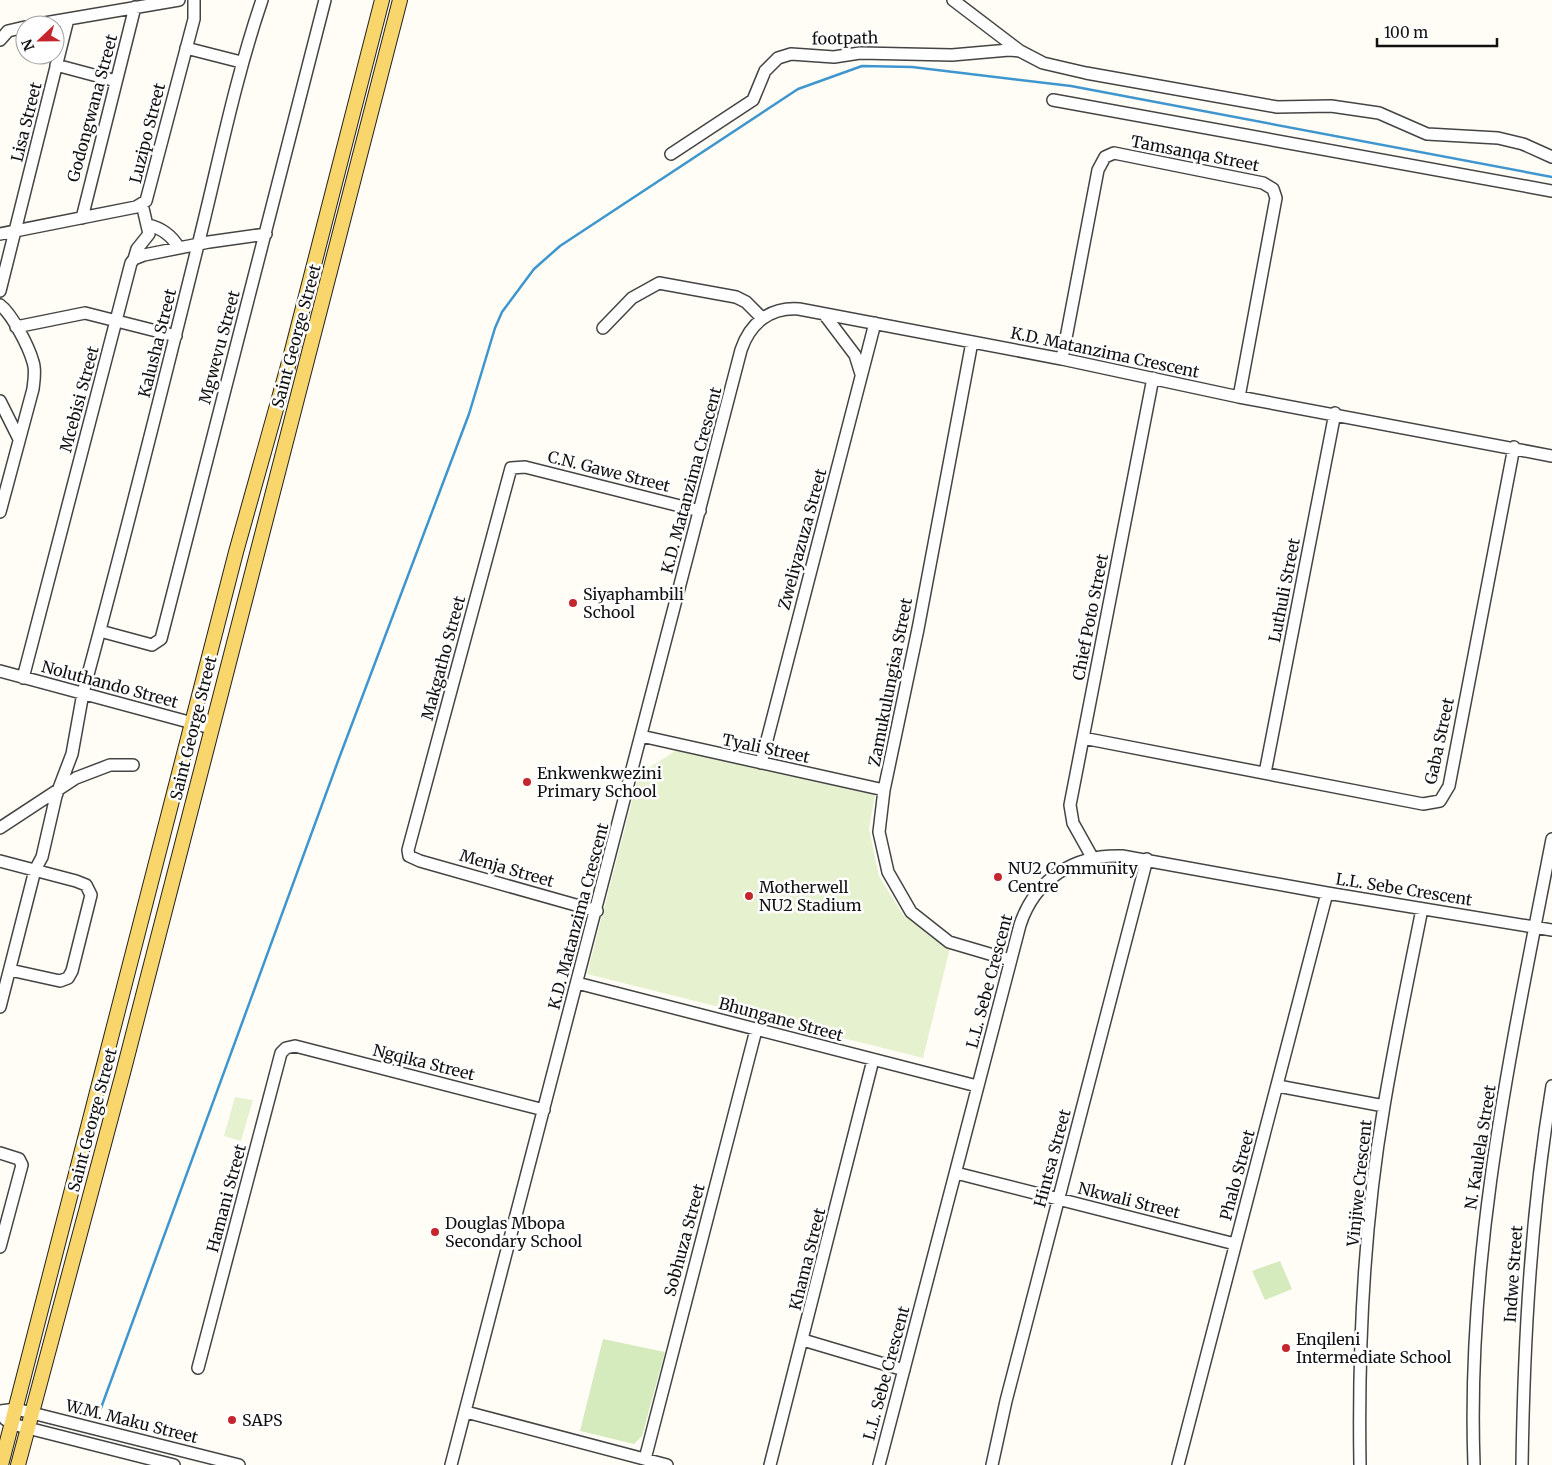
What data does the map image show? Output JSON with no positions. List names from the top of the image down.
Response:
{
  "streets": {
    "main road": ["Saint George Street"],
    "street": [
      "footpath",
      "Godongwana Street",
      "Lisa Street",
      "Luzipo Street",
      "Tamsanqa Street",
      "Kalusha Street",
      "Mgwevu Street",
      "K.D. Matanzima Crescent",
      "Mcebisi Street",
      "C.N. Gawe Street",
      "Zweliyazuza Street",
      "Luthuli Street",
      "Chief Poto Street",
      "Makgatho Street",
      "Zamukulungisa Street",
      "Noluthando Street",
      "Gaba Street",
      "Tyali Street",
      "Menja Street",
      "L.L. Sebe Crescent",
      "Bhungane Street",
      "Ngqika Street",
      "N. Kaulela Street",
      "Hintsa Street",
      "Phalo Street",
      "Vinjiwe Crescent",
      "Hamani Street",
      "Nkwali Street",
      "Sobhuza Street",
      "Khama Street",
      "Indwe Street",
      "W.M. Maku Street"
    ]
  },
  "crossings": [
    ["Godongwana Street", "Luzipo Street"],
    ["Lisa Street", "Luzipo Street"],
    ["Tamsanqa Street", "K.D. Matanzima Crescent"],
    ["Saint George Street", "Noluthando Street"],
    ["Saint George Street", "W.M. Maku Street"],
    ["Kalusha Street", "Mgwevu Street"],
    ["Kalusha Street", "Noluthando Street"],
    ["K.D. Matanzima Crescent", "C.N. Gawe Street"],
    ["K.D. Matanzima Crescent", "Zweliyazuza Street"],
    ["K.D. Matanzima Crescent", "Luthuli Street"],
    ["K.D. Matanzima Crescent", "Chief Poto Street"],
    ["K.D. Matanzima Crescent", "Zamukulungisa Street"],
    ["K.D. Matanzima Crescent", "Gaba Street"],
    ["K.D. Matanzima Crescent", "Tyali Street"],
    ["K.D. Matanzima Crescent", "Menja Street"],
    ["K.D. Matanzima Crescent", "Bhungane Street"],
    ["K.D. Matanzima Crescent", "Ngqika Street"],
    ["Mcebisi Street", "Noluthando Street"],
    ["C.N. Gawe Street", "Makgatho Street"],
    ["Zweliyazuza Street", "Tyali Street"],
    ["Luthuli Street", "Gaba Street"],
    ["Chief Poto Street", "Gaba Street"],
    ["Chief Poto Street", "L.L. Sebe Crescent"],
    ["Makgatho Street", "Menja Street"],
    ["Zamukulungisa Street", "Tyali Street"],
    ["Zamukulungisa Street", "L.L. Sebe Crescent"],
    ["L.L. Sebe Crescent", "Bhungane Street"],
    ["L.L. Sebe Crescent", "N. Kaulela Street"],
    ["L.L. Sebe Crescent", "Hintsa Street"],
    ["L.L. Sebe Crescent", "Phalo Street"],
    ["L.L. Sebe Crescent", "Vinjiwe Crescent"],
    ["L.L. Sebe Crescent", "Nkwali Street"],
    ["Bhungane Street", "Sobhuza Street"],
    ["Bhungane Street", "Khama Street"],
    ["Ngqika Street", "Hamani Street"],
    ["Hintsa Street", "Nkwali Street"],
    ["Phalo Street", "Nkwali Street"]
  ],
  "places": [
    "Siyaphambili School",
    "Enkwenkwezini Primary School",
    "NU2 Community Centre",
    "Motherwell NU2 Stadium",
    "Douglas Mbopa Secondary School",
    "Enqileni Intermediate School",
    "SAPS"
  ],
  "scale_bar": "100 m",
  "north": "left"
}
